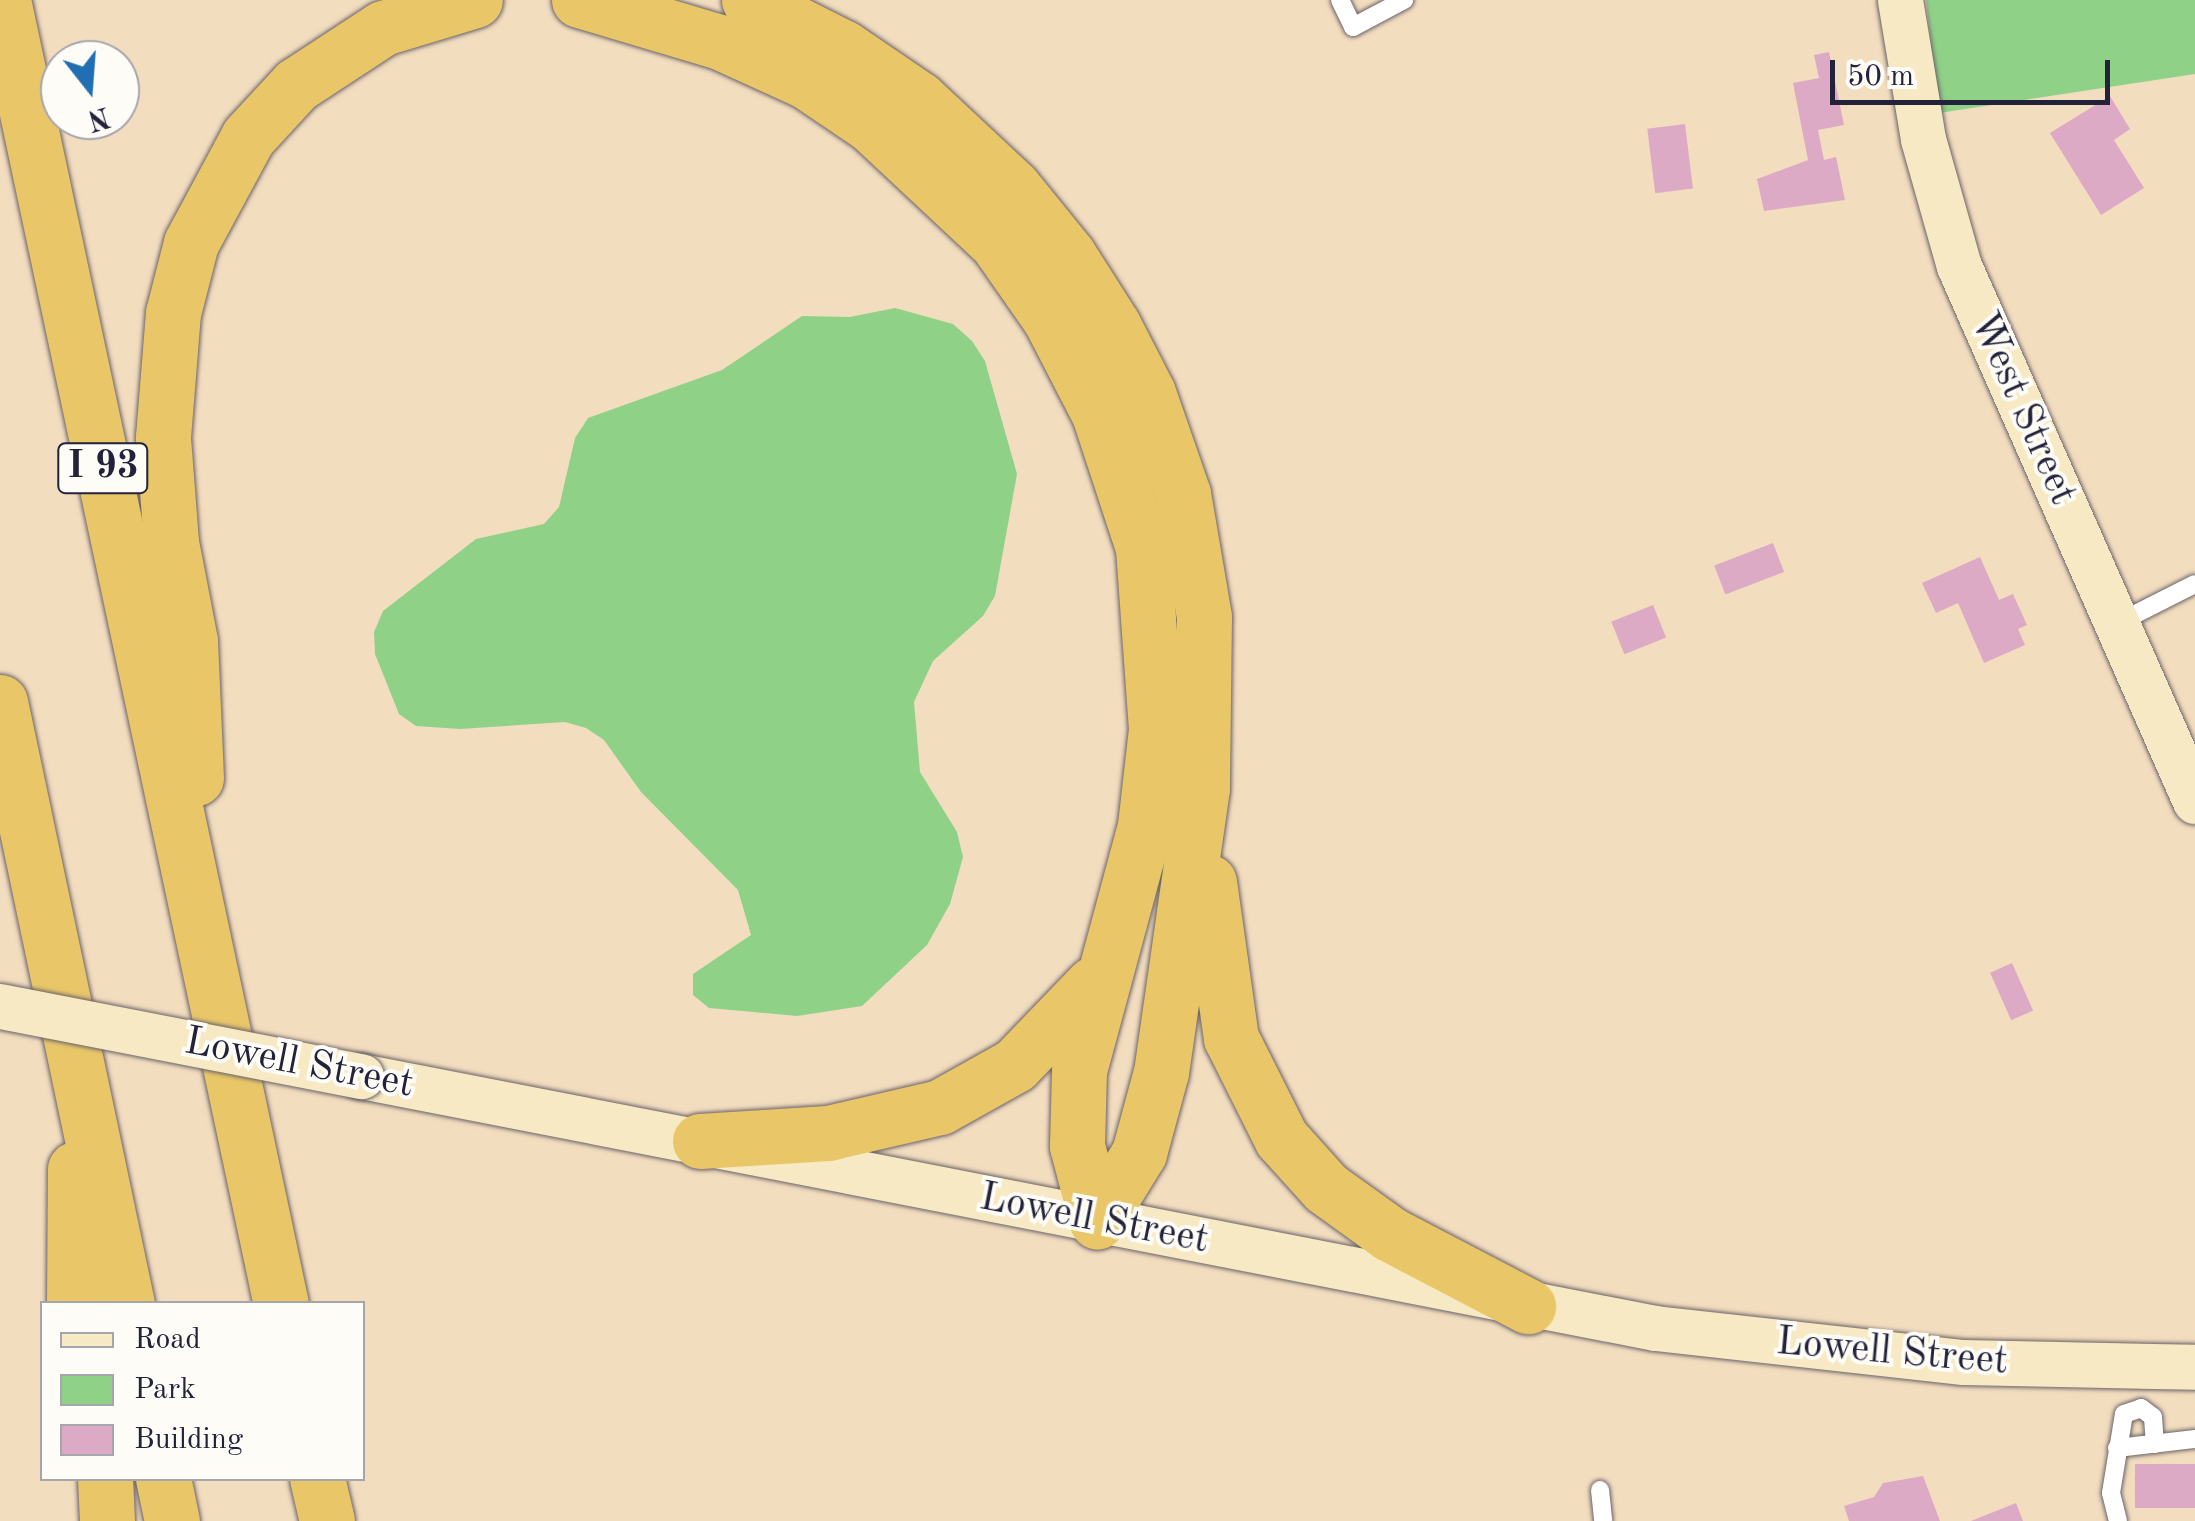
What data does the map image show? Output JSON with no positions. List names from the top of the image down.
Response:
{
  "streets": {
    "highway": ["I 93"],
    "main road": ["West Street", "Lowell Street"]
  },
  "legend": ["Road", "Park", "Building"],
  "scale_bar": "50 m",
  "north": "bottom"
}
